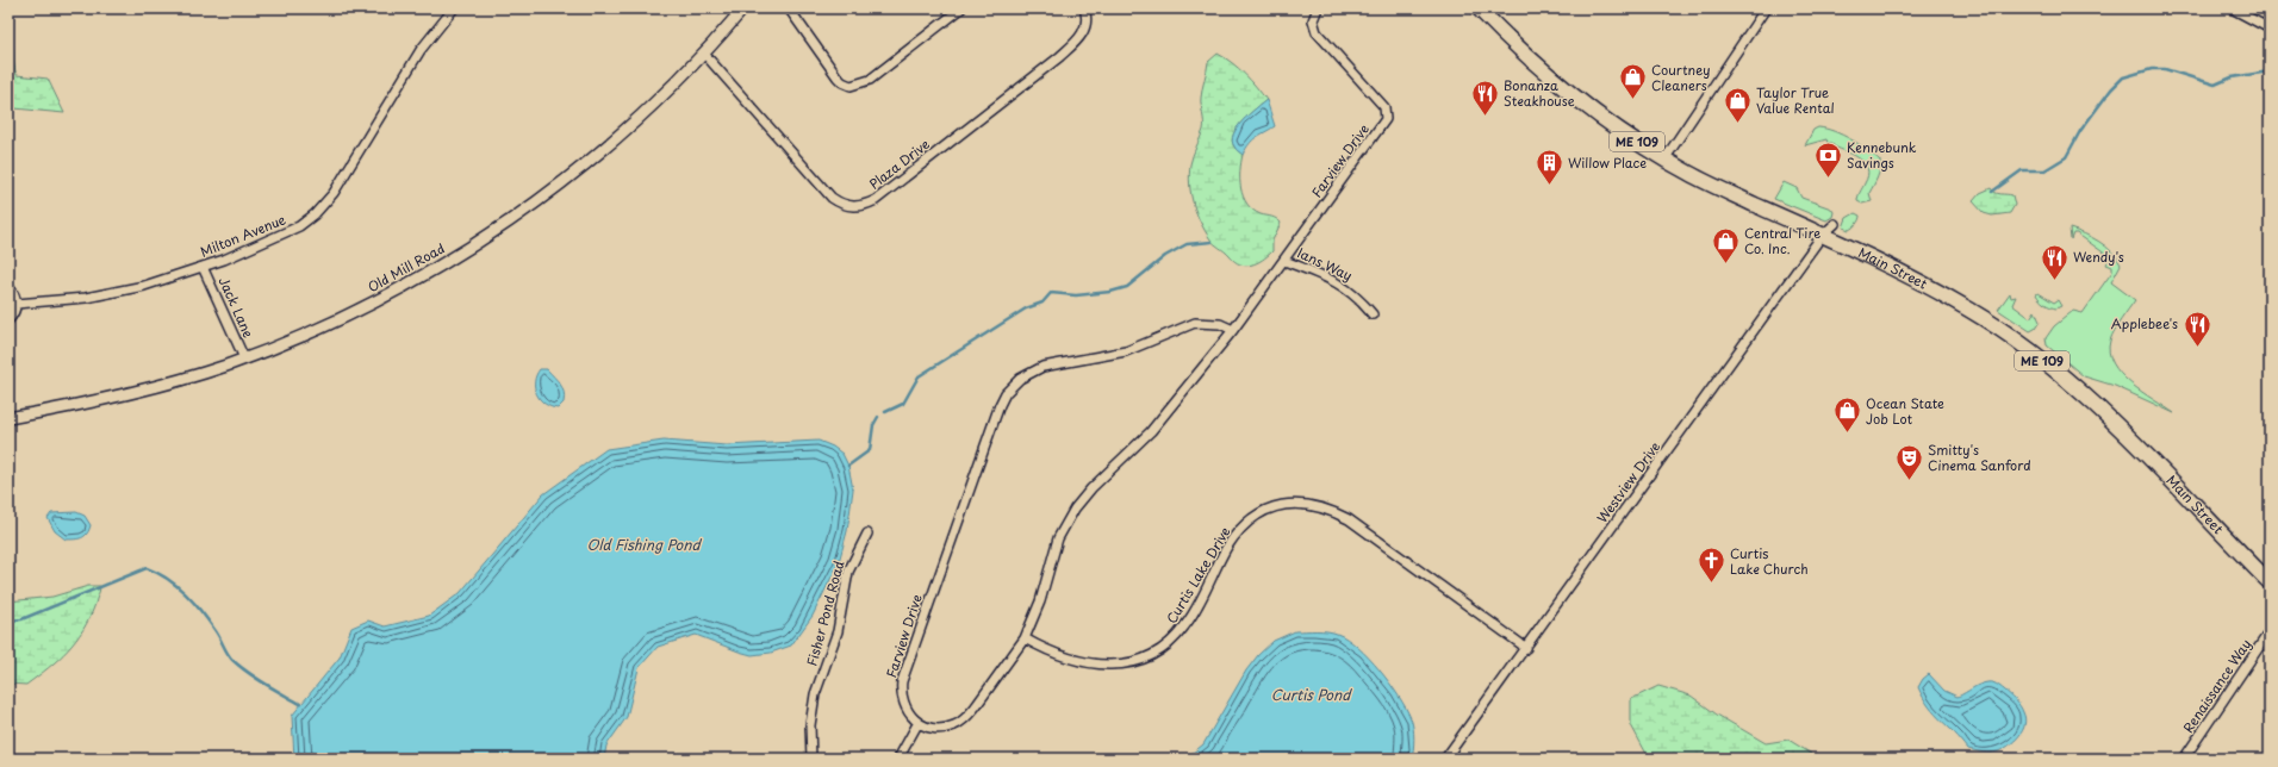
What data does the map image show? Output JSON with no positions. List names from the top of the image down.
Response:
{
  "streets": {
    "highway": ["ME 109", "Main Street"],
    "street": [
      "Farview Drive",
      "Plaza Drive",
      "Milton Avenue",
      "Ians Way",
      "Old Mill Road",
      "Jack Lane",
      "Westview Drive",
      "Curtis Lake Drive",
      "Fisher Pond Road",
      "Renaissance Way"
    ]
  },
  "crossings": [
    ["Farview Drive", "Ians Way"],
    ["Farview Drive", "Curtis Lake Drive"],
    ["Plaza Drive", "Old Mill Road"],
    ["Milton Avenue", "Jack Lane"],
    ["Old Mill Road", "Jack Lane"],
    ["Main Street", "Westview Drive"],
    ["Westview Drive", "Curtis Lake Drive"]
  ],
  "water": ["Old Fishing Pond", "Curtis Pond"],
  "places": {
    "shop": [
      "Courtney Cleaners",
      "Taylor True Value Rental",
      "Central Tire Co. Inc.",
      "Ocean State Job Lot"
    ],
    "restaurant": ["Bonanza Steakhouse", "Wendy's", "Applebee's"],
    "bank": ["Kennebunk Savings"],
    "building": ["Willow Place"],
    "theatre": ["Smitty's Cinema Sanford"],
    "church": ["Curtis Lake Church"]
  }
}
